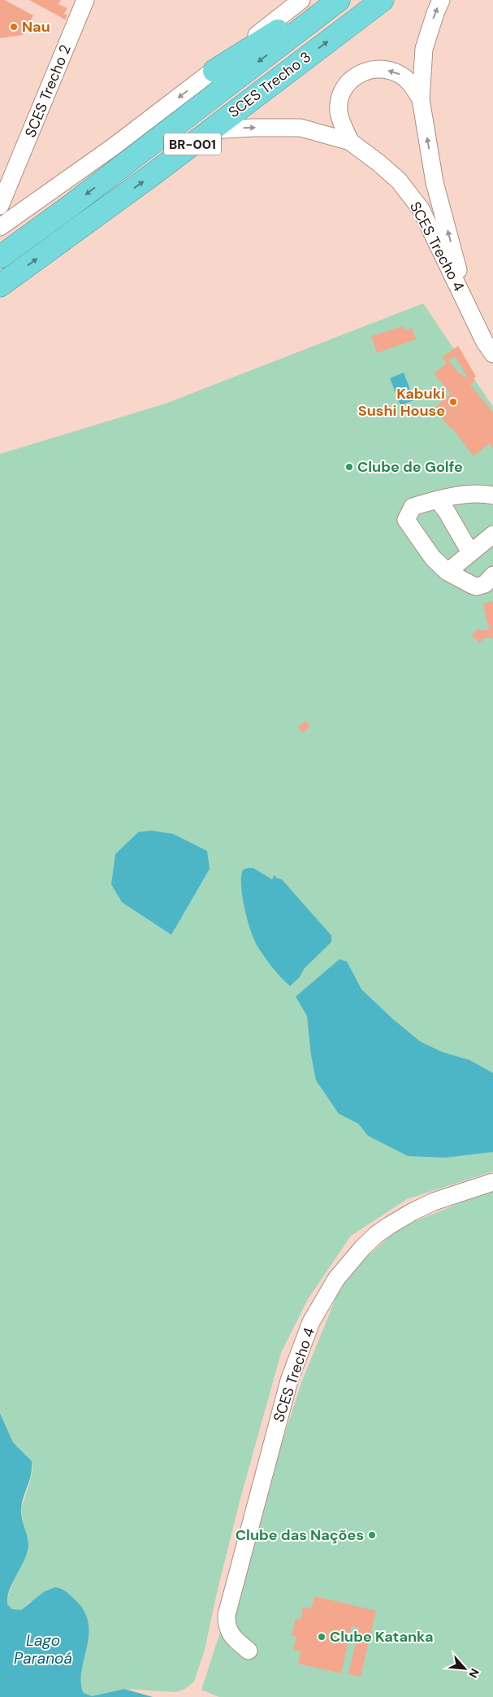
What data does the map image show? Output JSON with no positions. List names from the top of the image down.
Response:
{
  "streets": {
    "highway": ["SCES Trecho 3", "BR-001"],
    "street": ["SCES Trecho 2", "SCES Trecho 4"]
  },
  "crossings": [
    ["SCES Trecho 3", "SCES Trecho 4"]
  ],
  "water": ["Lago Paranoá"],
  "places": [
    "Nau",
    "Kabuki Sushi House",
    "Clube de Golfe",
    "Clube das Nações",
    "Clube Katanka"
  ],
  "north": "bottom right"
}
